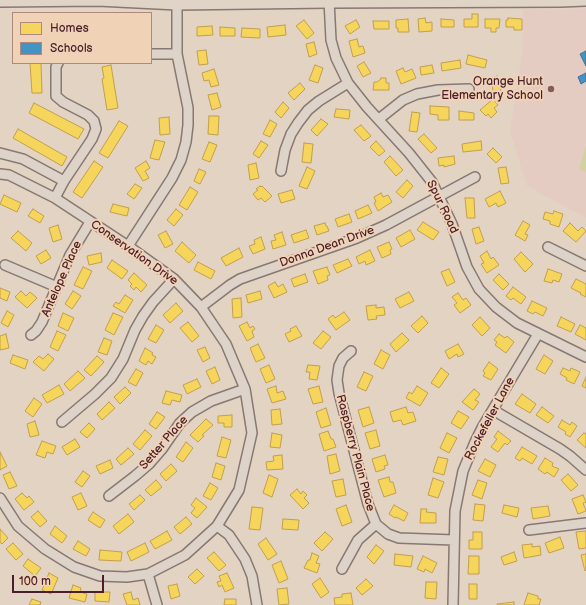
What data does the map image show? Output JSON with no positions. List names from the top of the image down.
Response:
{
  "streets": {
    "street": [
      "Spur Road",
      "Donna Dean Drive",
      "Conservation Drive",
      "Antelope Place",
      "Rockefeller Lane",
      "Setter Place",
      "Raspberry Plain Place"
    ]
  },
  "crossings": [
    ["Spur Road", "Donna Dean Drive"],
    ["Spur Road", "Rockefeller Lane"],
    ["Donna Dean Drive", "Conservation Drive"],
    ["Conservation Drive", "Antelope Place"],
    ["Conservation Drive", "Setter Place"],
    ["Rockefeller Lane", "Raspberry Plain Place"]
  ],
  "places": ["Orange Hunt Elementary School"],
  "legend": ["Homes", "Schools"],
  "scale_bar": "100 m"
}
